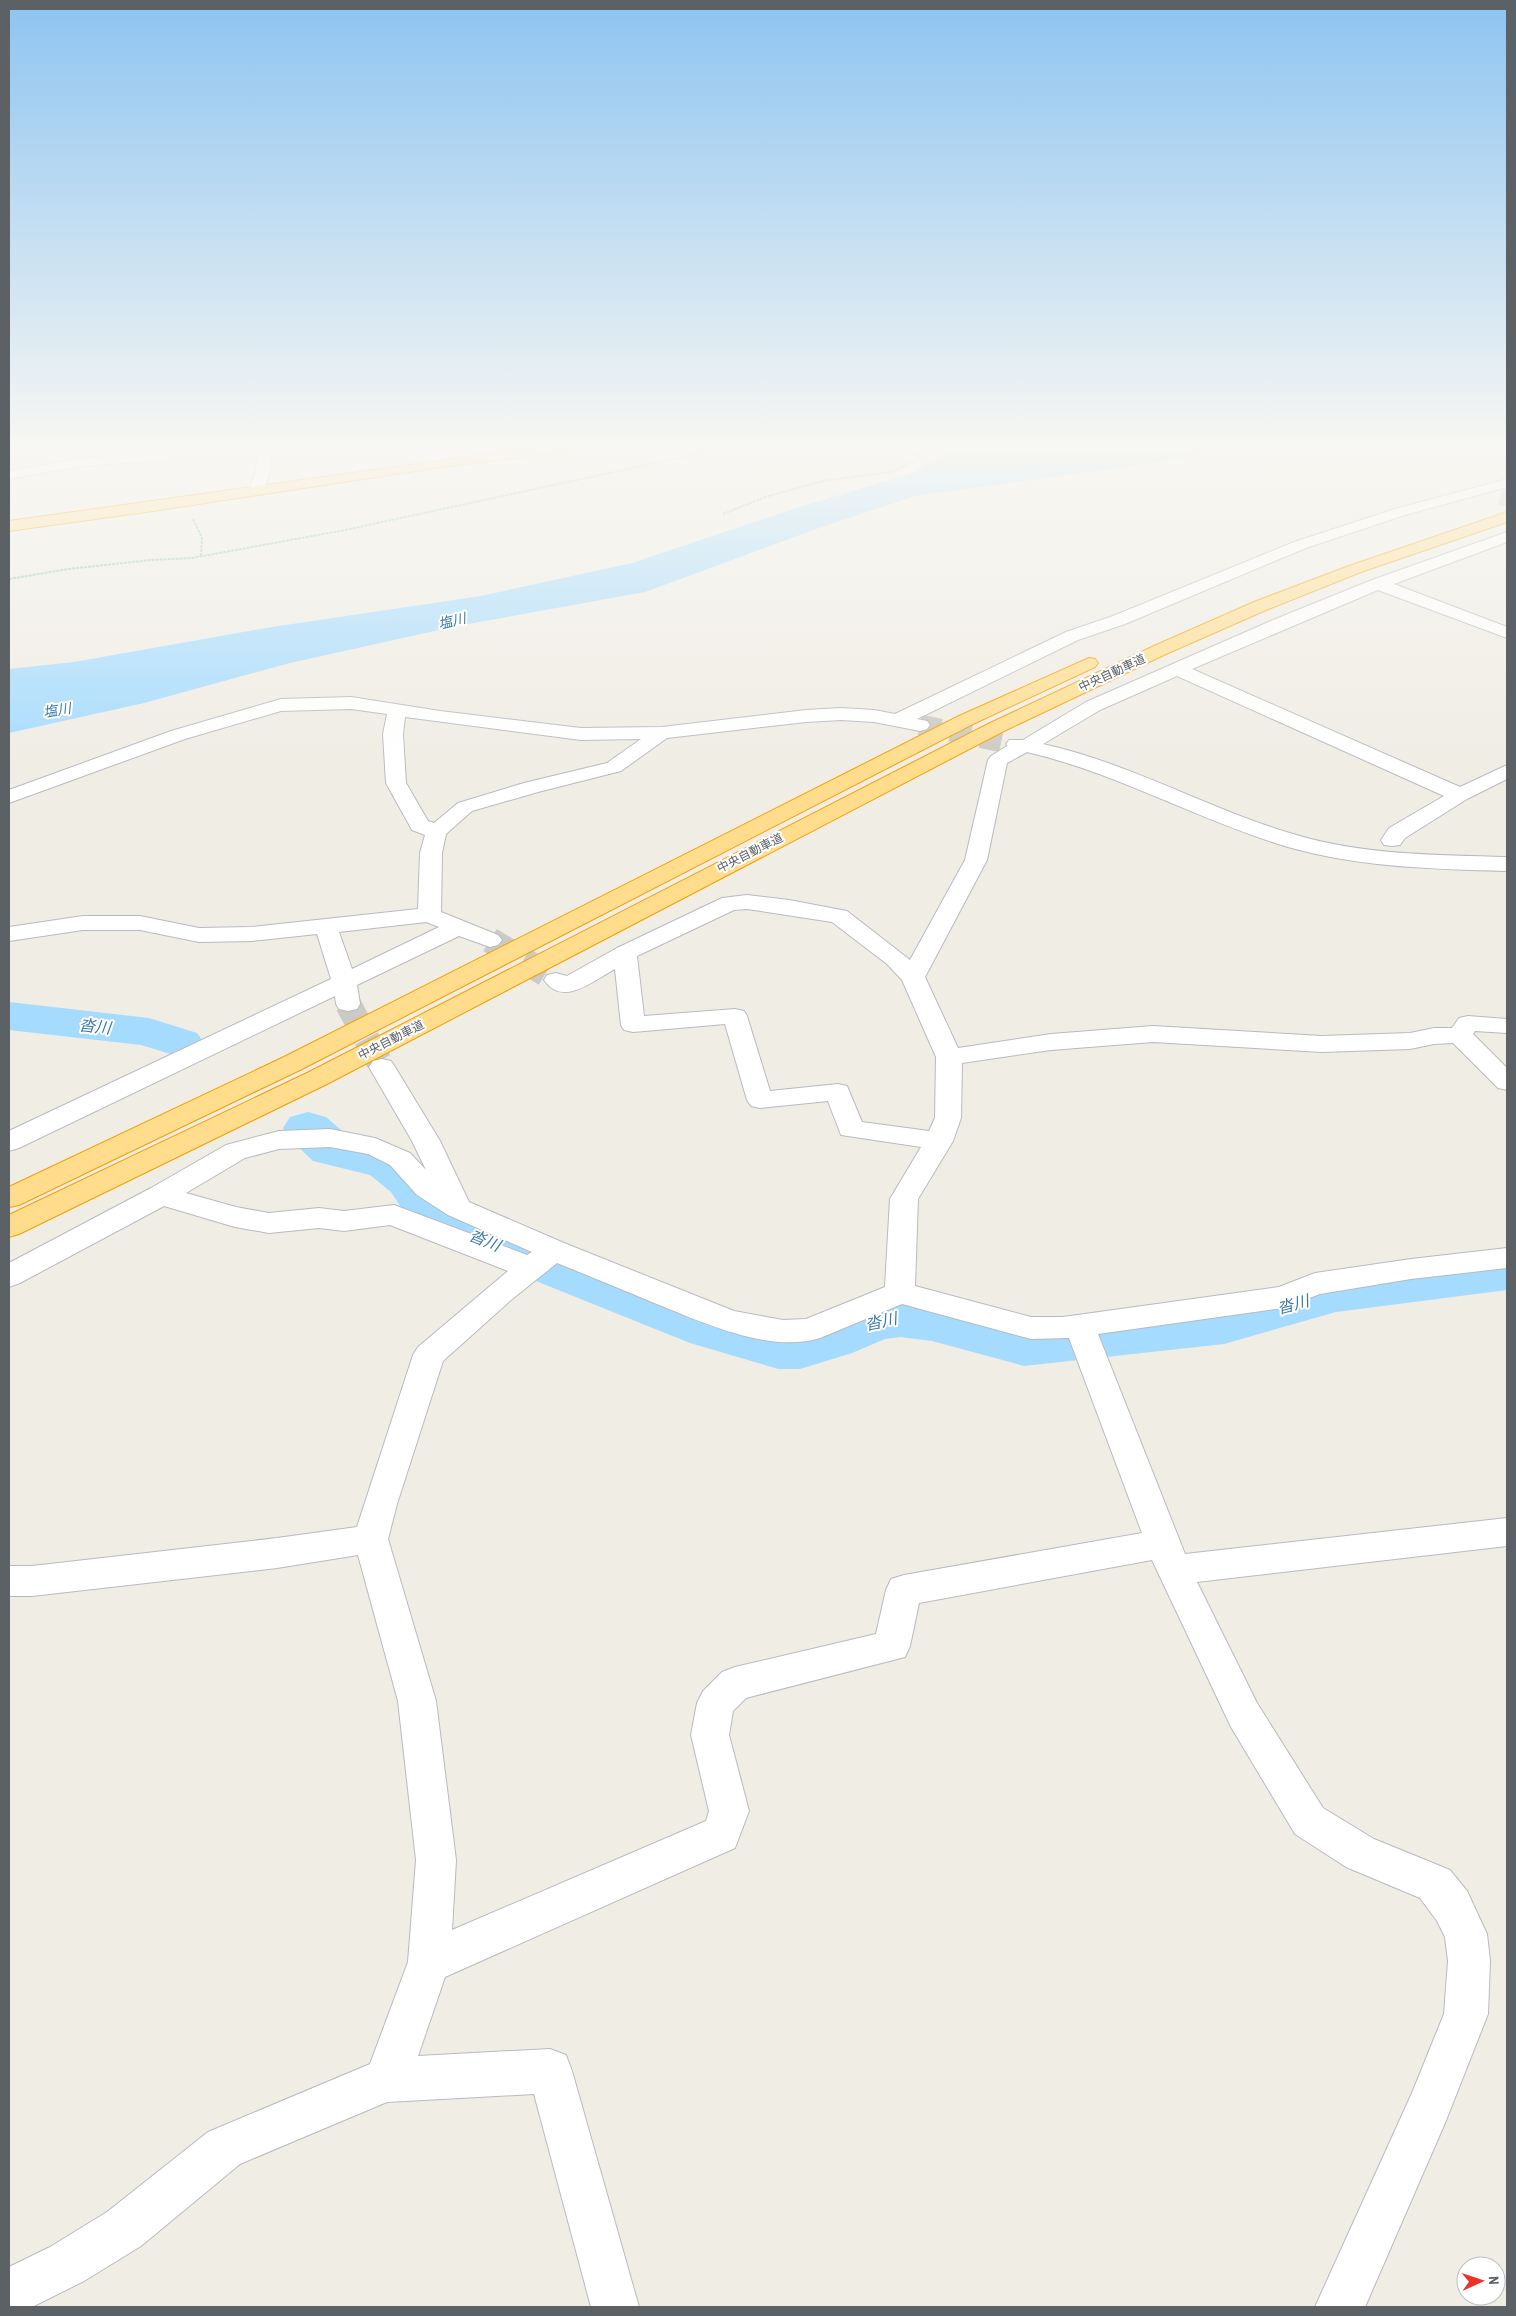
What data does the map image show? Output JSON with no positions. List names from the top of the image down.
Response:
{
  "streets": {
    "highway": ["中央自動車道"]
  },
  "water": ["塩川", "沓川"],
  "north": "right"
}
